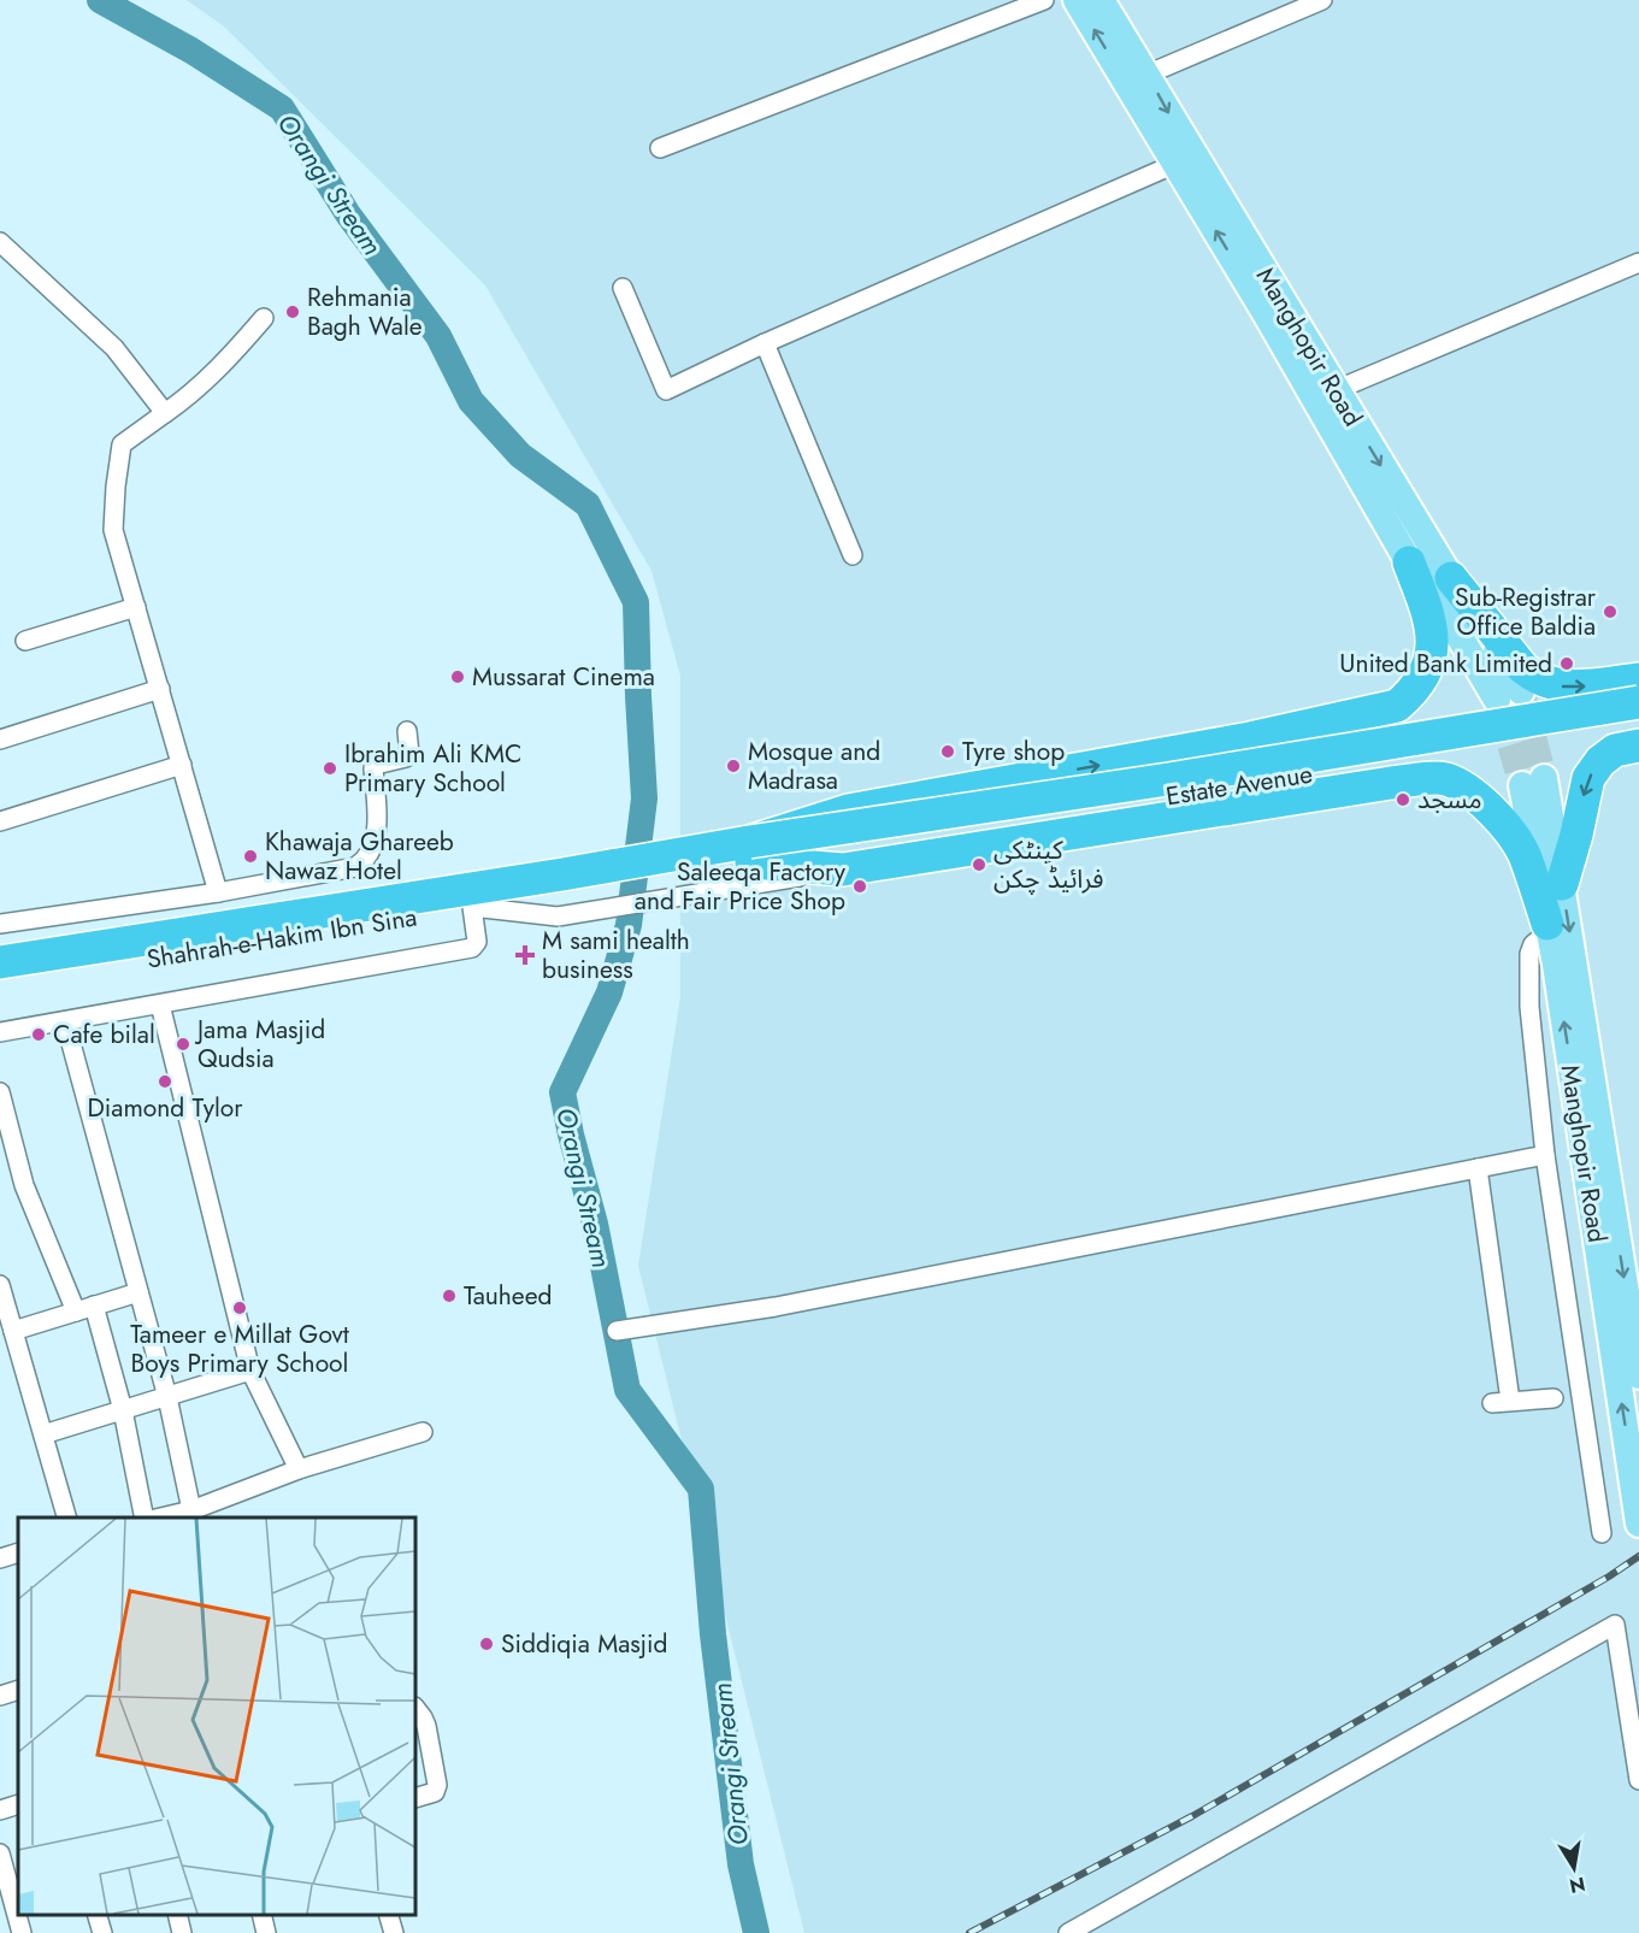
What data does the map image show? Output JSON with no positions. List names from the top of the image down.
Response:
{
  "streets": {
    "highway": ["Estate Avenue", "Shahrah-e-Hakim Ibn Sina"],
    "main road": ["Manghopir Road"]
  },
  "water": ["Orangi Stream"],
  "places": {
    "other": [
      "Rehmania Bagh Wale",
      "Sub-Registrar Office Baldia",
      "United Bank Limited",
      "Mussarat Cinema",
      "Tyre shop",
      "Mosque and Madrasa",
      "Ibrahim Ali KMC Primary School",
      "مسجد",
      "Khawaja Ghareeb Nawaz Hotel",
      "کینٹکی فرائیڈ چکن",
      "Saleeqa Factory and Fair Price Shop",
      "Cafe bilal",
      "Jama Masjid Qudsia",
      "Diamond Tylor",
      "Tauheed",
      "Tameer e Millat Govt Boys Primary School",
      "Siddiqia Masjid"
    ],
    "health": ["M sami health business"]
  },
  "north": "bottom"
}
